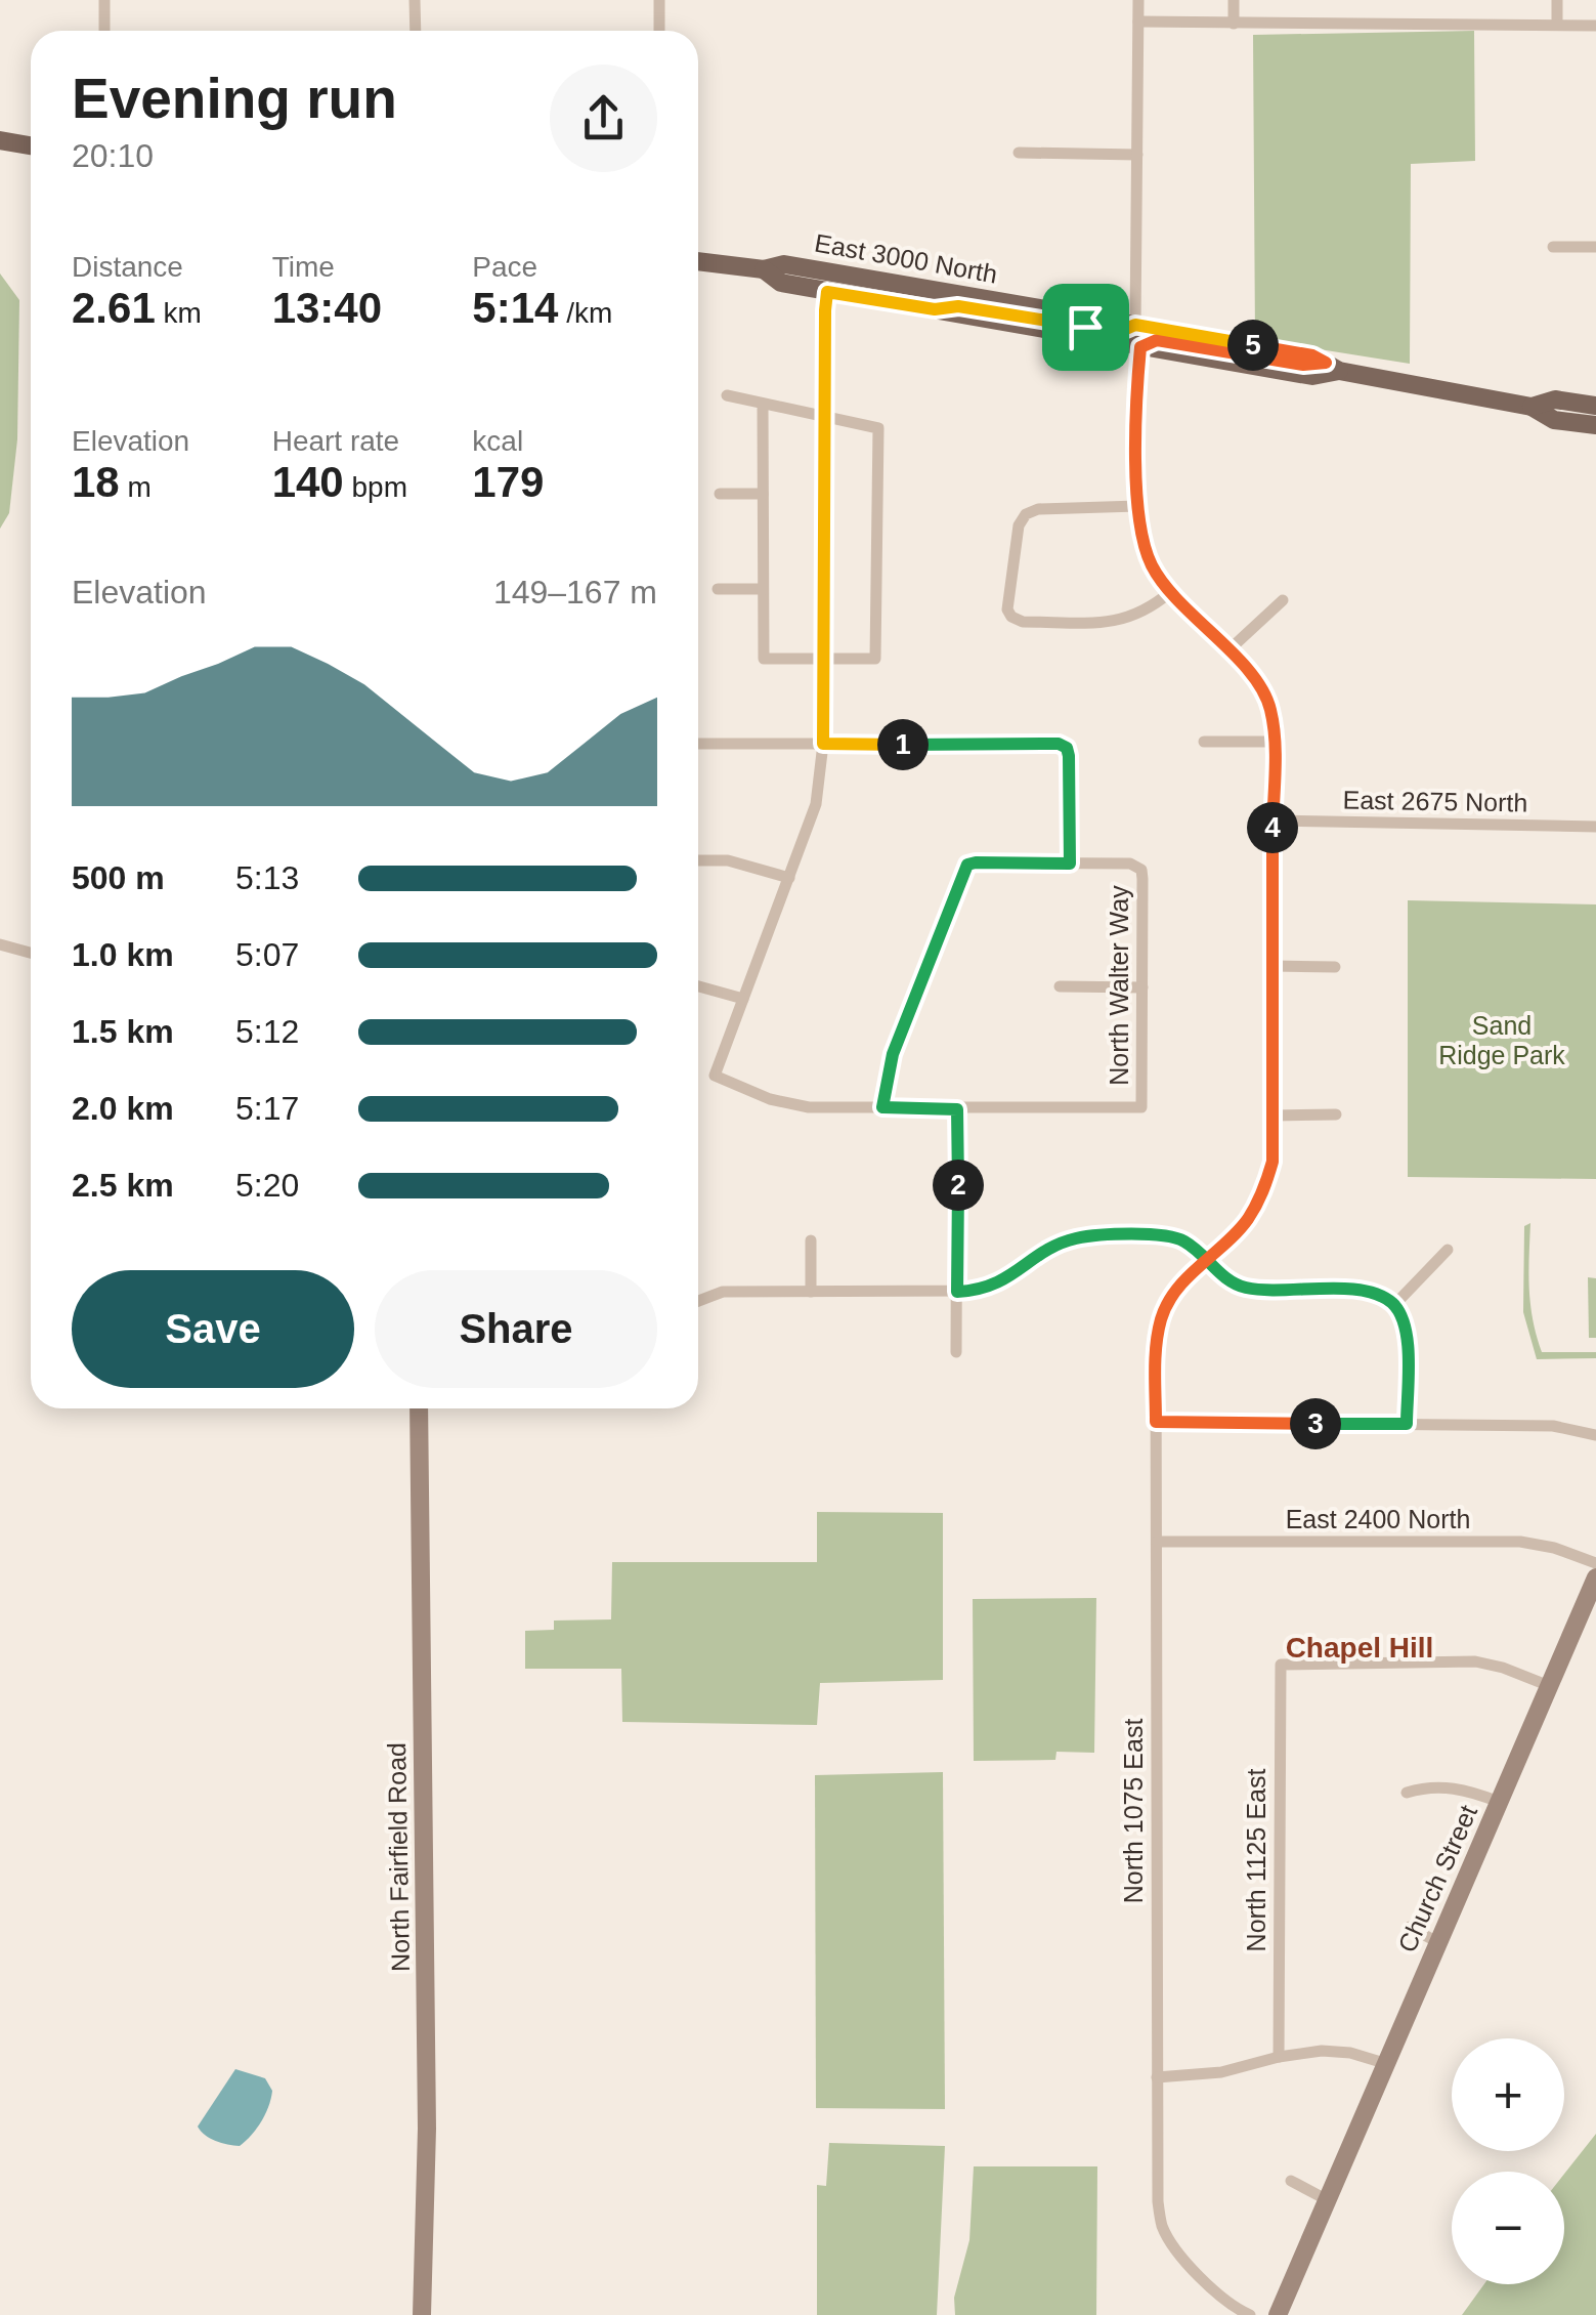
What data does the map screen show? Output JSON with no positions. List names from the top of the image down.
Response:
{
  "streets": {
    "main road": ["East 3000 North", "North Fairfield Road", "Church Street"],
    "street": [
      "East 2675 North",
      "North Walter Way",
      "East 2400 North",
      "North 1075 East",
      "North 1125 East"
    ]
  },
  "crossings": [
    ["East 3000 North", "North 1075 East"],
    ["East 2675 North", "North 1075 East"],
    ["East 2400 North", "North 1075 East"],
    ["North 1125 East", "Church Street"]
  ],
  "districts": ["Chapel Hill"],
  "parks": ["Sand Ridge Park"],
  "page": {
    "heading": ["Evening run", "20:10"],
    "stats": [
      ["Distance", "2.61 km"],
      ["Time", "13:40"],
      ["Pace", "5:14 /km"],
      ["Elevation", "18 m"],
      ["Heart rate", "140 bpm"],
      ["kcal", "179"]
    ],
    "pins": [
      "5",
      "1",
      "4",
      "2",
      "3"
    ],
    "chart": ["Elevation", "149–167 m"],
    "list": [
      {
        "name": "500 m",
        "note": "5:13"
      },
      {
        "name": "1.0 km",
        "note": "5:07"
      },
      {
        "name": "1.5 km",
        "note": "5:12"
      },
      {
        "name": "2.0 km",
        "note": "5:17"
      },
      {
        "name": "2.5 km",
        "note": "5:20"
      }
    ],
    "buttons": ["Save", "Share"],
    "map_buttons": ["+", "−"]
  }
}
